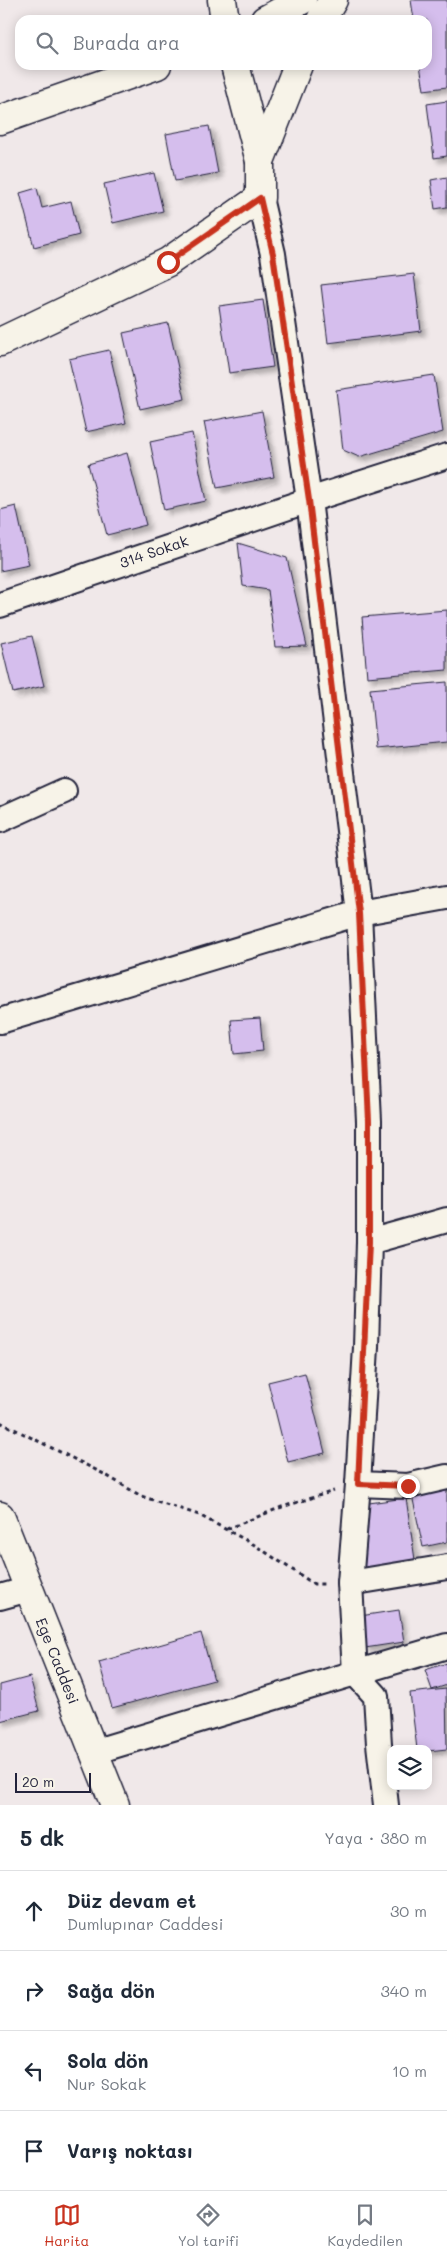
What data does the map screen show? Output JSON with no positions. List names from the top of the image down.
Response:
{
  "streets": {
    "street": ["314 Sokak", "Ege Caddesi"]
  },
  "scale_bar": "20 m",
  "page": {
    "search": "Burada ara",
    "scale": "20 m",
    "heading": ["5 dk", "Yaya · 380 m"],
    "list": [
      ["Düz devam et", "Dumlupınar Caddesi", "30 m"],
      ["Sağa dön", "340 m"],
      ["Sola dön", "Nur Sokak", "10 m"],
      "Varış noktası"
    ],
    "nav": ["Harita", "Yol tarifi", "Kaydedilen"]
  }
}
